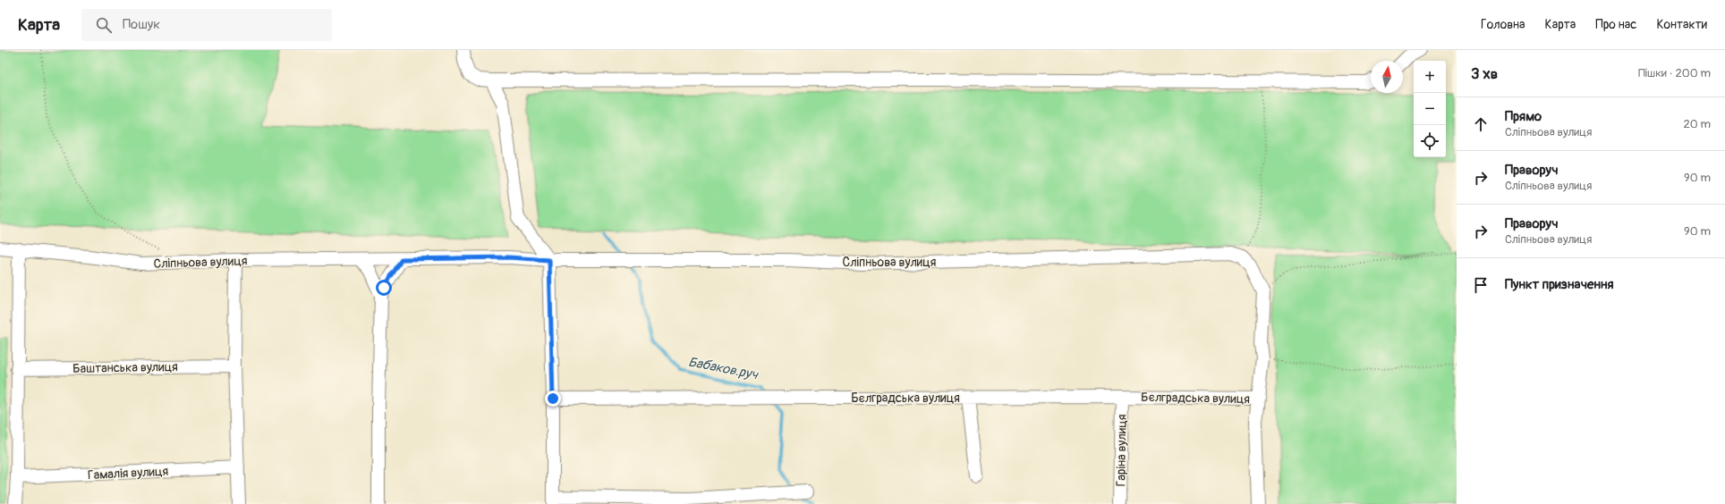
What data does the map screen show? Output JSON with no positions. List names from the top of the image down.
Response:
{
  "streets": {
    "street": [
      "Сліпньова вулиця",
      "Баштанська вулиця",
      "Бєлградська вулиця",
      "Гаріна вулиця",
      "Гамалія вулиця"
    ]
  },
  "crossings": [
    ["Бєлградська вулиця", "Гаріна вулиця"]
  ],
  "water": ["Бабаков.руч"],
  "north": "top",
  "page": {
    "header": "Карта",
    "search": "Пошук",
    "nav": [
      "Головна",
      "Карта",
      "Про нас",
      "Контакти"
    ],
    "heading": ["3 хв", "Пішки · 200 m"],
    "map_buttons": ["+", "−"],
    "list": [
      ["Прямо", "Сліпньова вулиця", "20 m"],
      ["Праворуч", "Сліпньова вулиця", "90 m"],
      ["Праворуч", "Сліпньова вулиця", "90 m"],
      "Пункт призначення"
    ]
  }
}
